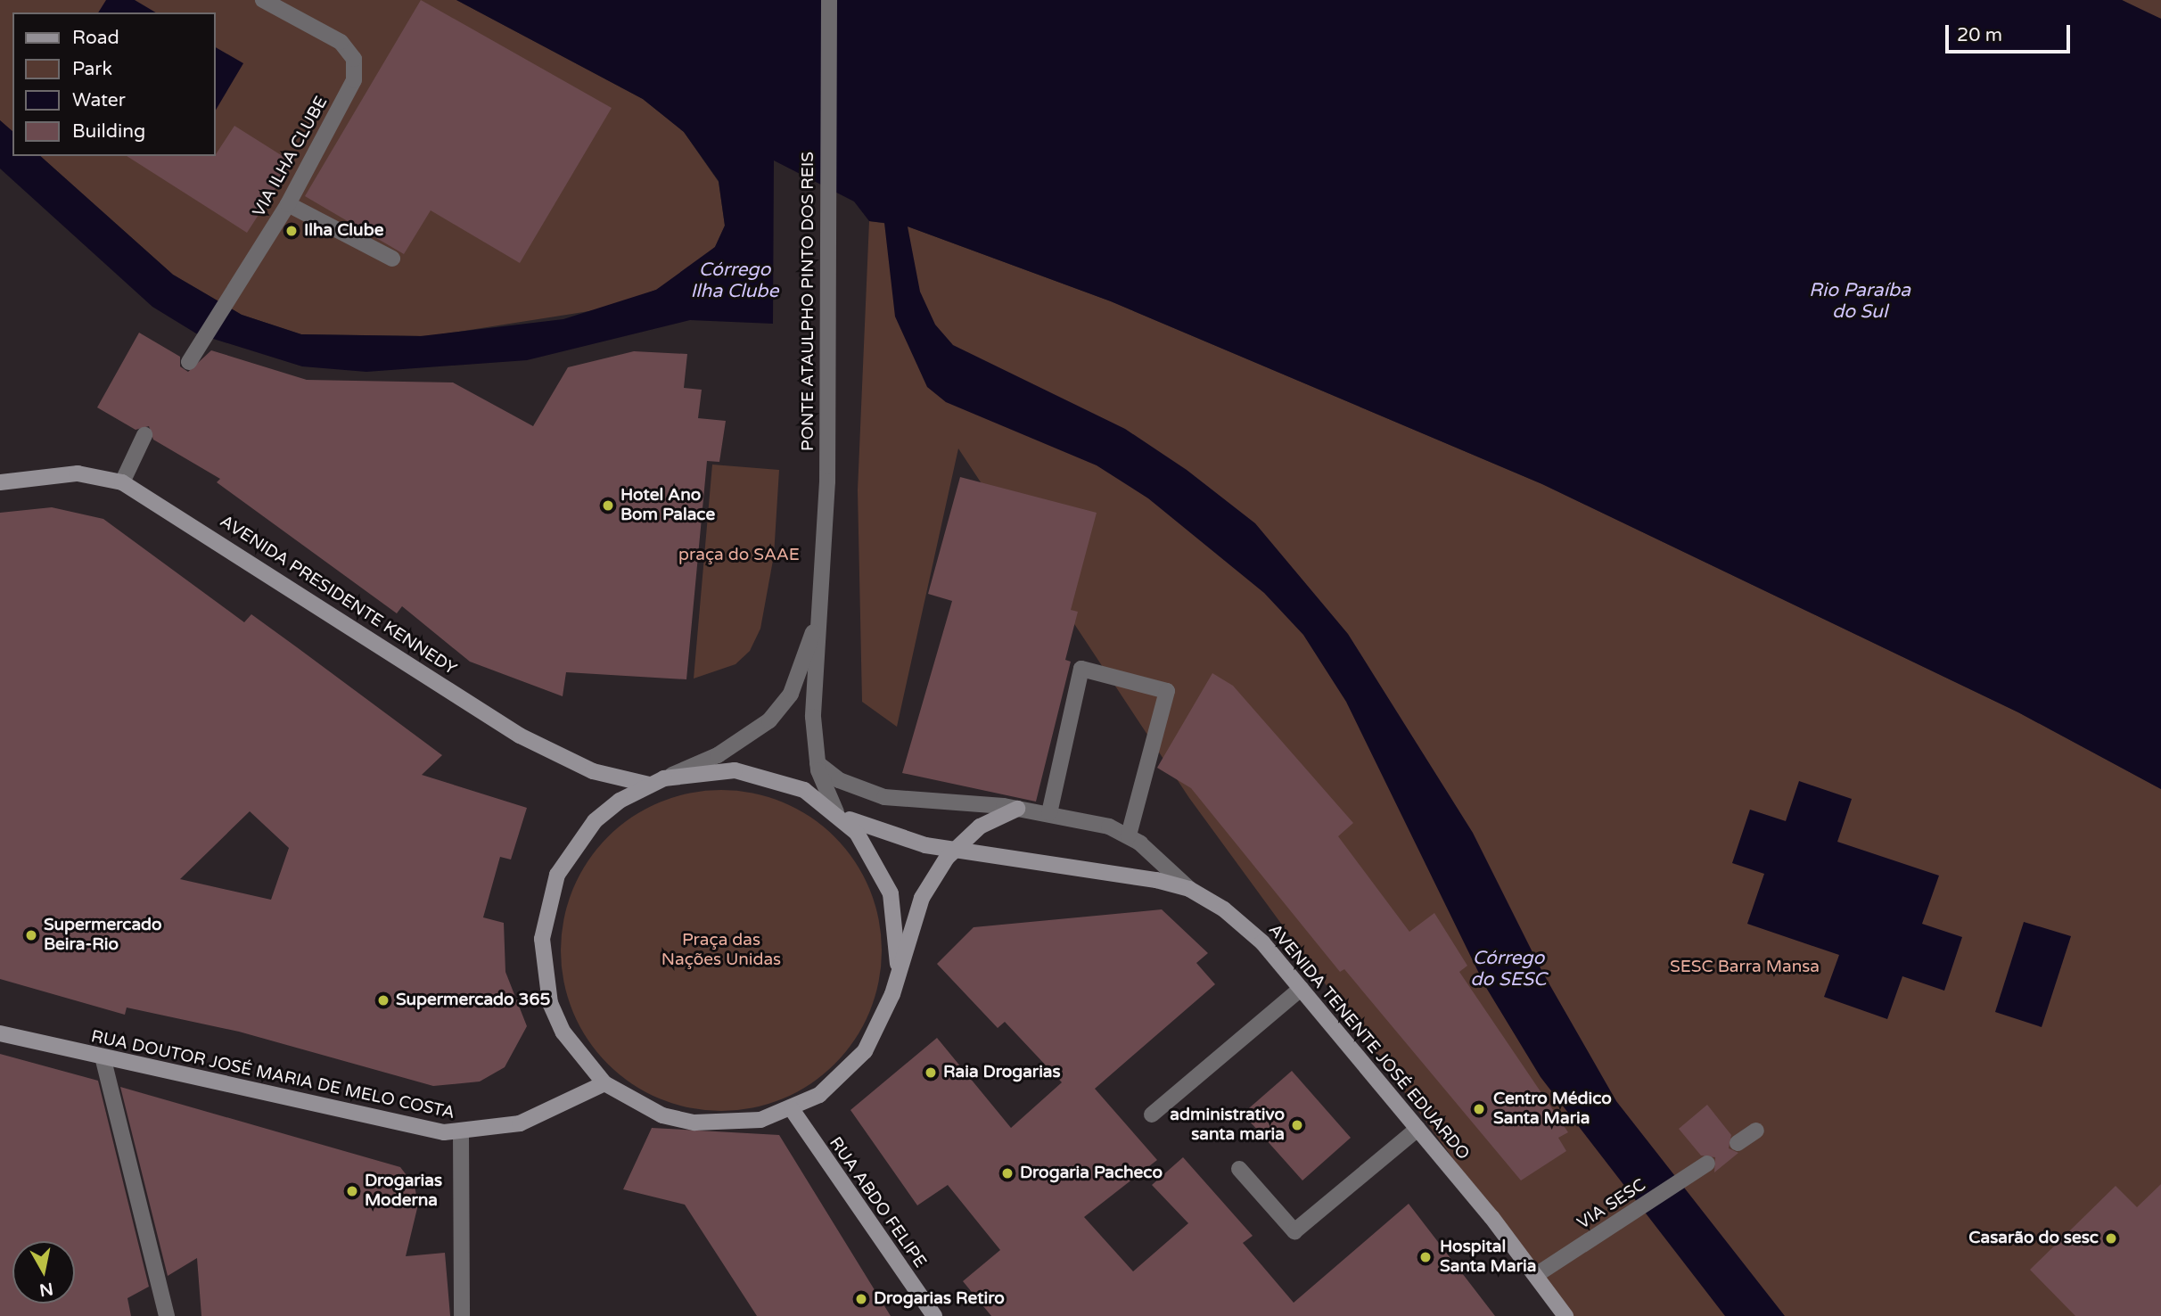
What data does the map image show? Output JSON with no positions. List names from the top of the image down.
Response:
{
  "streets": {
    "main road": [
      "AVENIDA PRESIDENTE KENNEDY",
      "AVENIDA TENENTE JOSÉ EDUARDO",
      "RUA DOUTOR JOSÉ MARIA DE MELO COSTA",
      "RUA ABDO FELIPE"
    ],
    "street": ["VIA ILHA CLUBE", "PONTE ATAULPHO PINTO DOS REIS", "VIA SESC"]
  },
  "crossings": [
    ["AVENIDA TENENTE JOSÉ EDUARDO", "VIA SESC"]
  ],
  "water": ["Córrego Ilha Clube", "Rio Paraíba do Sul", "Córrego do SESC"],
  "parks": ["praça do SAAE", "Praça das Nações Unidas", "SESC Barra Mansa"],
  "places": [
    "Ilha Clube",
    "Hotel Ano Bom Palace",
    "Supermercado Beira-Rio",
    "Supermercado 365",
    "Raia Drogarias",
    "Centro Médico Santa Maria",
    "administrativo santa maria",
    "Drogaria Pacheco",
    "Drogarias Moderna",
    "Casarão do sesc",
    "Hospital Santa Maria",
    "Drogarias Retiro"
  ],
  "legend": [
    "Road",
    "Park",
    "Water",
    "Building"
  ],
  "scale_bar": "20 m",
  "north": "bottom"
}
